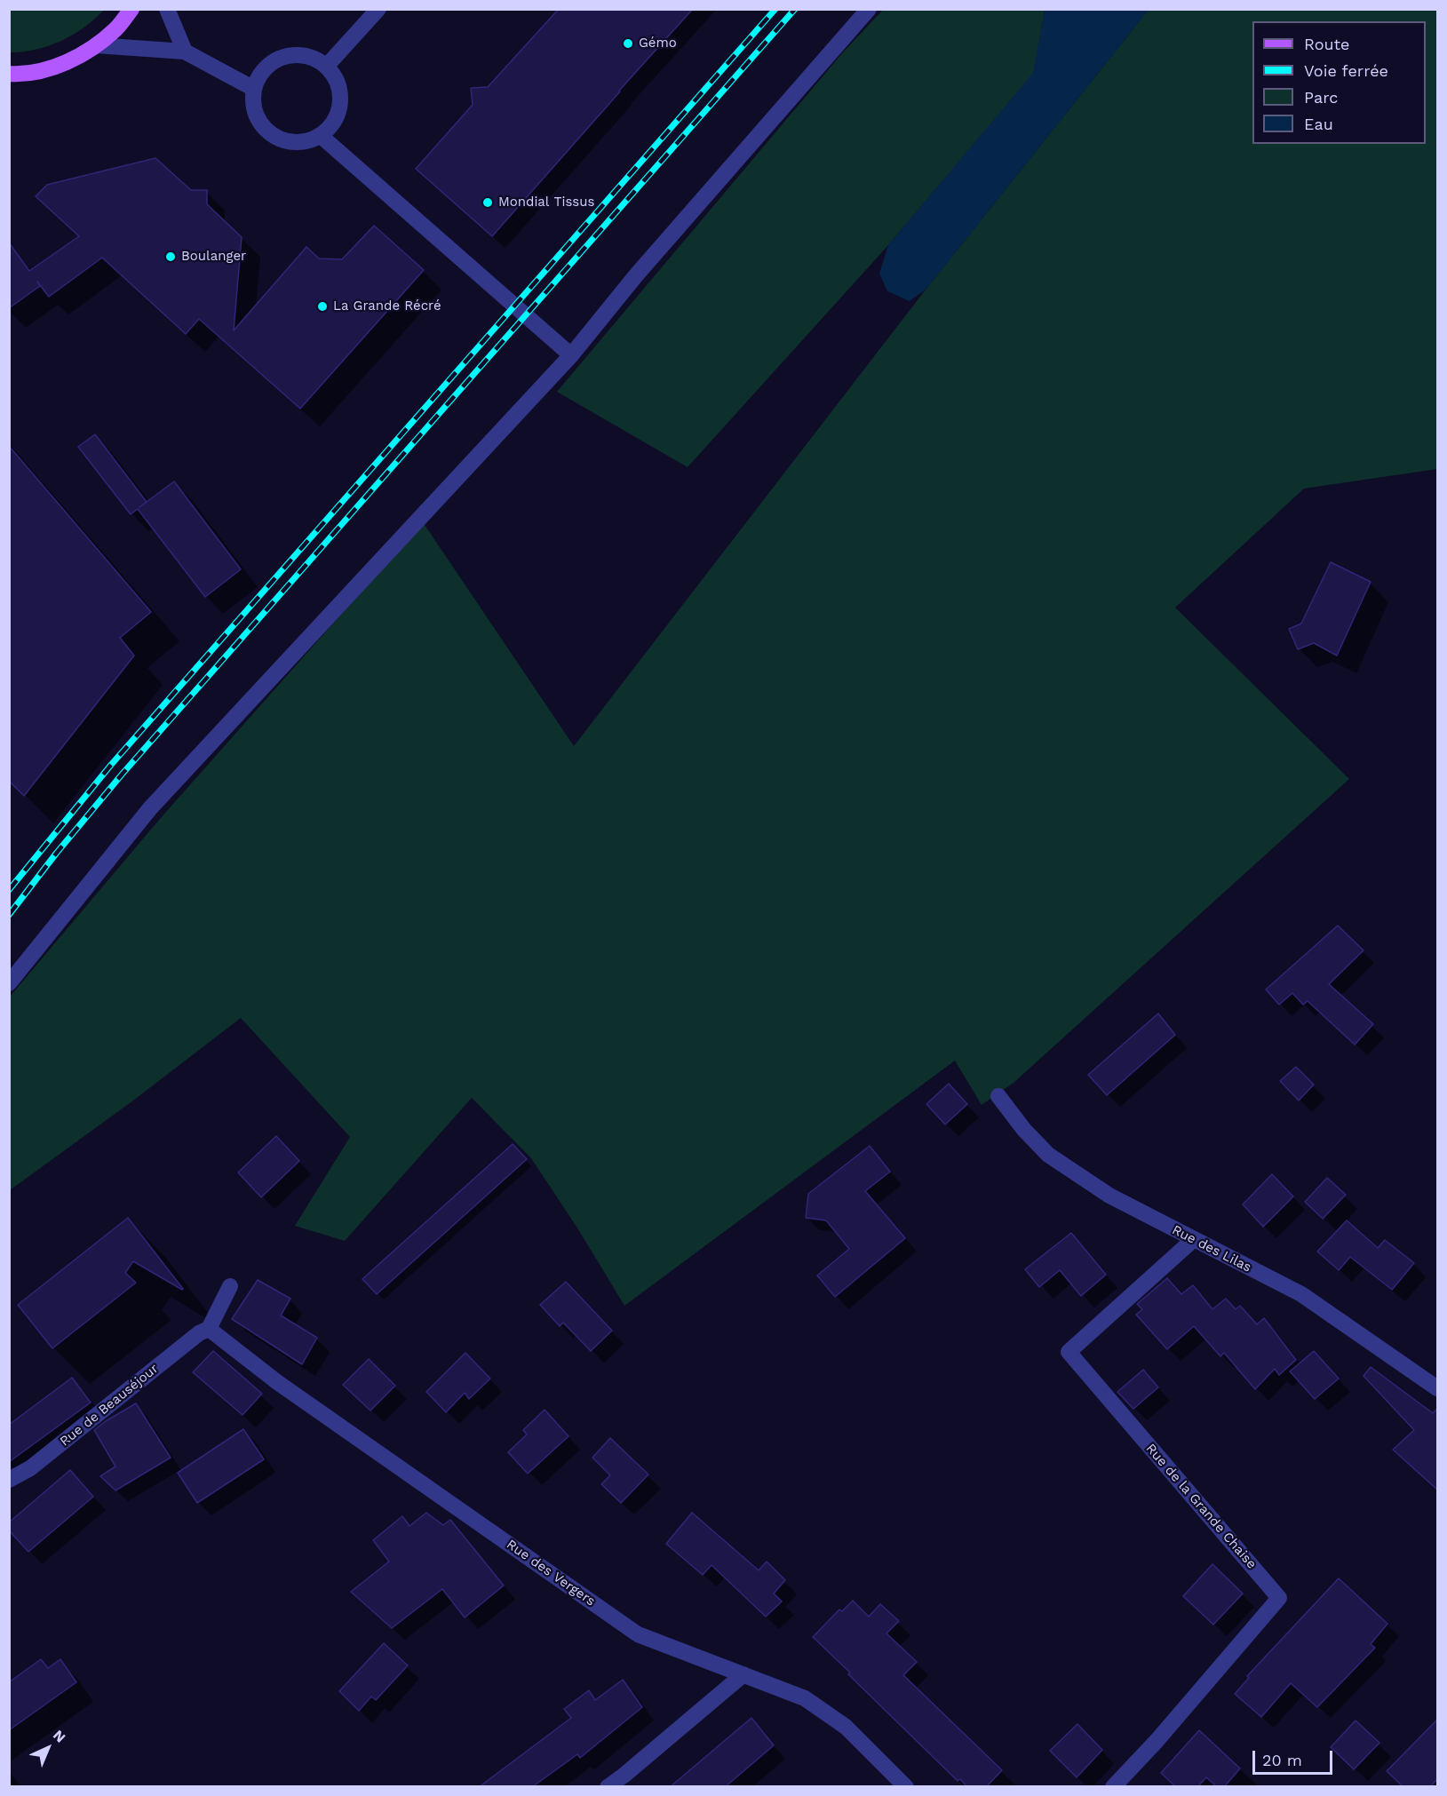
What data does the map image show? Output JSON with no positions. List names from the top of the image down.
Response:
{
  "streets": {
    "street": [
      "Rue des Lilas",
      "Rue de Beauséjour",
      "Rue de la Grande Chaise",
      "Rue des Vergers"
    ]
  },
  "crossings": [
    ["Rue des Lilas", "Rue de la Grande Chaise"],
    ["Rue de Beauséjour", "Rue des Vergers"]
  ],
  "places": [
    "Gémo",
    "Mondial Tissus",
    "Boulanger",
    "La Grande Récré"
  ],
  "legend": [
    "Route",
    "Voie ferrée",
    "Parc",
    "Eau"
  ],
  "scale_bar": "20 m",
  "north": "top right"
}
